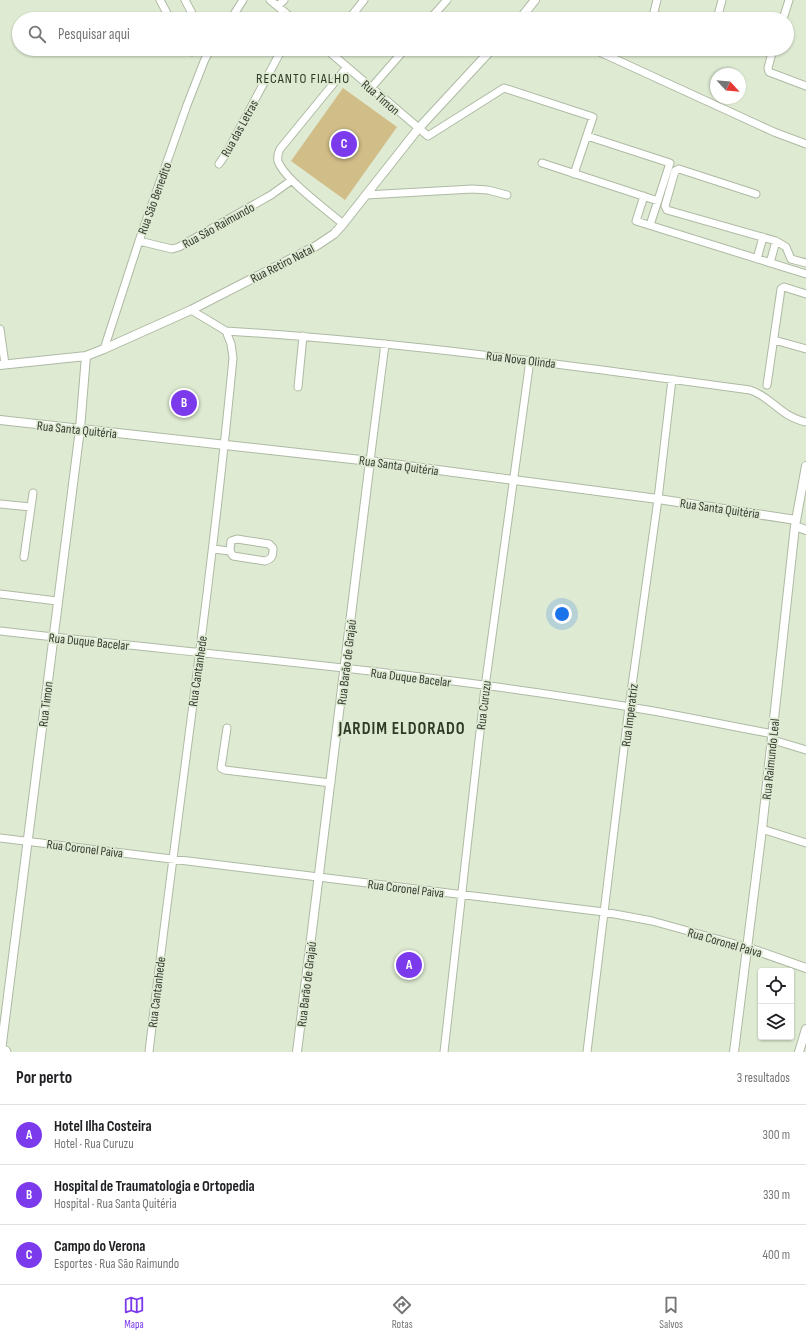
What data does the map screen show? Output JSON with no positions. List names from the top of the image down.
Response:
{
  "streets": {
    "street": [
      "Rua Timon",
      "Rua das Letras",
      "Rua São Benedito",
      "Rua São Raimundo",
      "Rua Retiro Natal",
      "Rua Nova Olinda",
      "Rua Santa Quitéria",
      "Rua Duque Bacelar",
      "Rua Barão de Grajaú",
      "Rua Cantanhede",
      "Rua Curuzu",
      "Rua Imperatriz",
      "Rua Raimundo Leal",
      "Rua Coronel Paiva"
    ]
  },
  "crossings": [
    ["Rua Timon", "Rua Retiro Natal"],
    ["Rua Timon", "Rua Santa Quitéria"],
    ["Rua Timon", "Rua Duque Bacelar"],
    ["Rua Timon", "Rua Coronel Paiva"],
    ["Rua São Benedito", "Rua São Raimundo"],
    ["Rua São Benedito", "Rua Retiro Natal"],
    ["Rua Nova Olinda", "Rua Barão de Grajaú"],
    ["Rua Nova Olinda", "Rua Cantanhede"],
    ["Rua Nova Olinda", "Rua Curuzu"],
    ["Rua Nova Olinda", "Rua Imperatriz"],
    ["Rua Santa Quitéria", "Rua Barão de Grajaú"],
    ["Rua Santa Quitéria", "Rua Cantanhede"],
    ["Rua Santa Quitéria", "Rua Curuzu"],
    ["Rua Santa Quitéria", "Rua Imperatriz"],
    ["Rua Santa Quitéria", "Rua Raimundo Leal"],
    ["Rua Duque Bacelar", "Rua Barão de Grajaú"],
    ["Rua Duque Bacelar", "Rua Cantanhede"],
    ["Rua Duque Bacelar", "Rua Curuzu"],
    ["Rua Duque Bacelar", "Rua Imperatriz"],
    ["Rua Duque Bacelar", "Rua Raimundo Leal"],
    ["Rua Barão de Grajaú", "Rua Coronel Paiva"],
    ["Rua Cantanhede", "Rua Coronel Paiva"],
    ["Rua Curuzu", "Rua Coronel Paiva"],
    ["Rua Imperatriz", "Rua Coronel Paiva"],
    ["Rua Raimundo Leal", "Rua Coronel Paiva"]
  ],
  "districts": ["RECANTO FIALHO", "JARDIM ELDORADO"],
  "north": "bottom right",
  "page": {
    "search": "Pesquisar aqui",
    "pins": ["C", "B", "A"],
    "heading": ["Por perto", "3 resultados"],
    "list": [
      {
        "mark": "A",
        "name": "Hotel Ilha Costeira",
        "note": "Hotel · Rua Curuzu",
        "value": "300 m"
      },
      {
        "mark": "B",
        "name": "Hospital de Traumatologia e Ortopedia",
        "note": "Hospital · Rua Santa Quitéria",
        "value": "330 m"
      },
      {
        "mark": "C",
        "name": "Campo do Verona",
        "note": "Esportes · Rua São Raimundo",
        "value": "400 m"
      }
    ],
    "nav": ["Mapa", "Rotas", "Salvos"]
  }
}
